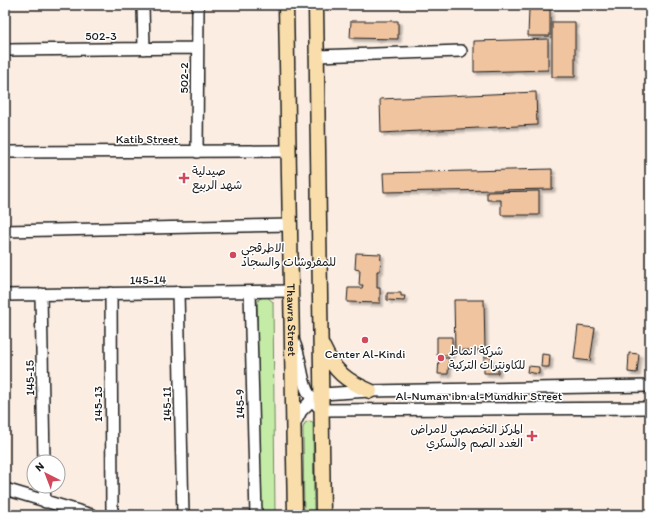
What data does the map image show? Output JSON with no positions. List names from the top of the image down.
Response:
{
  "streets": {
    "main road": ["Thawra Street"],
    "street": [
      "502-3",
      "502-2",
      "Katib Street",
      "145-14",
      "145-15",
      "Al-Numan ibn al-Mundhir Street",
      "145-13",
      "145-11",
      "145-9"
    ]
  },
  "crossings": [
    ["502-3", "502-2"],
    ["502-2", "Katib Street"],
    ["Katib Street", "Thawra Street"],
    ["145-14", "Thawra Street"],
    ["145-14", "145-15"],
    ["145-14", "145-13"],
    ["145-14", "145-11"],
    ["145-14", "145-9"]
  ],
  "places": {
    "health": ["صيدلية شهد الربيع", "المركز التخصصي لامراض الغدد الصم والسكري"],
    "other": ["الاطرقجي للمفروشات والسجاد", "Center Al-Kindi", "شركة انماط للكاونترات التركية"]
  },
  "north": "top left"
}
